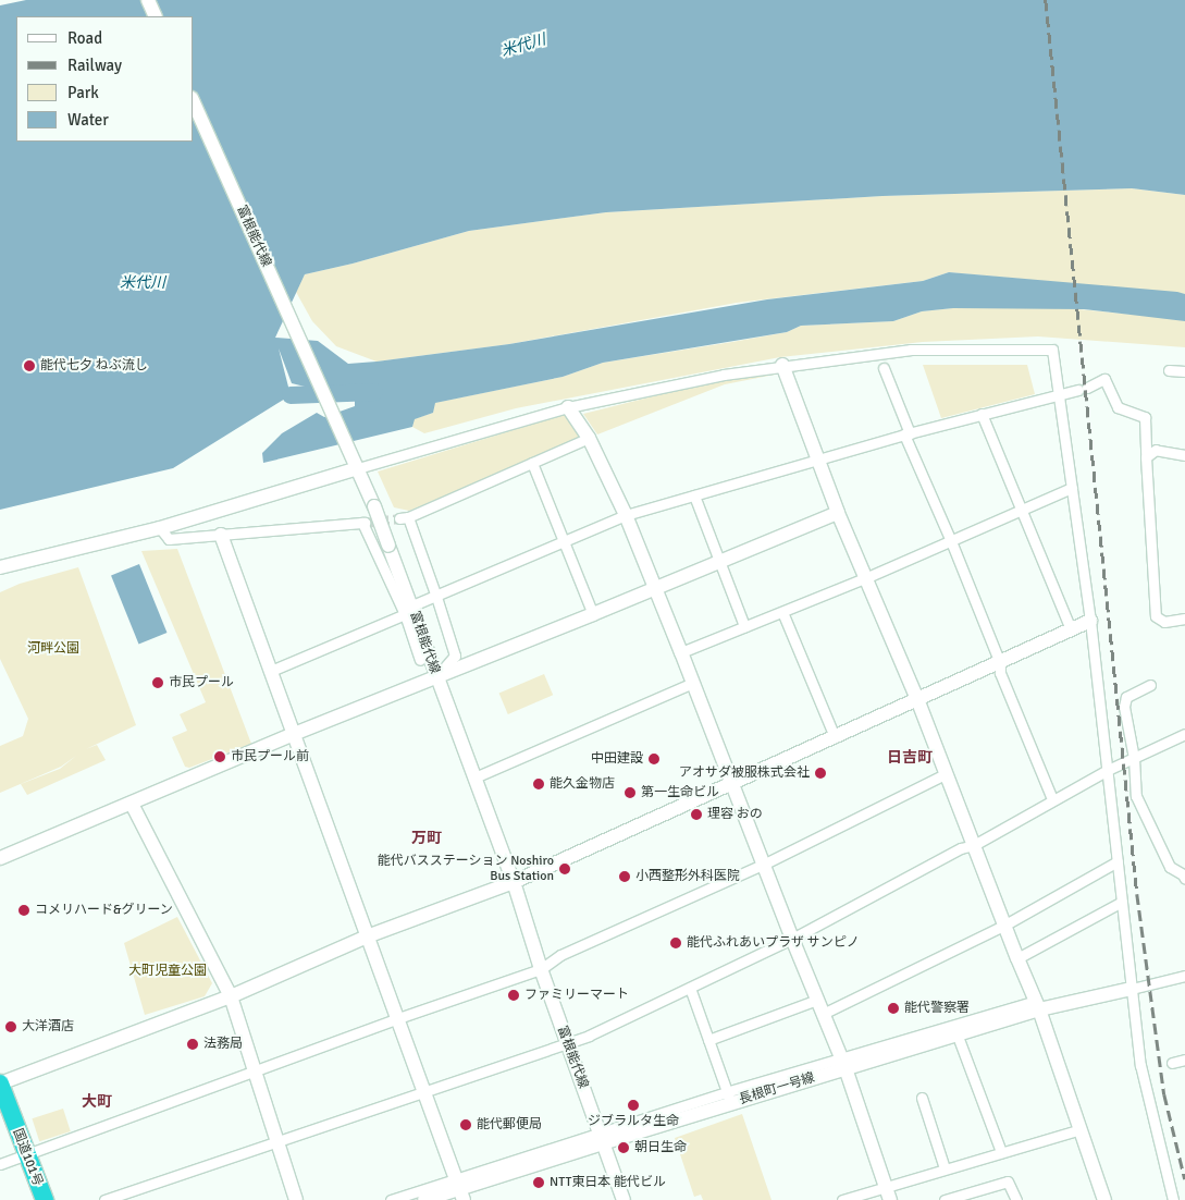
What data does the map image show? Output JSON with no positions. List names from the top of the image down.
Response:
{
  "streets": {
    "highway": ["国道101号"],
    "street": ["富根能代線", "長根町一号線"]
  },
  "crossings": [
    ["富根能代線", "長根町一号線"]
  ],
  "districts": ["日吉町", "万町", "大町"],
  "water": ["米代川"],
  "parks": ["河畔公園", "大町児童公園"],
  "places": [
    "能代七夕 ねぶ流し",
    "市民プール",
    "市民プール前",
    "中田建設",
    "アオサダ被服株式会社",
    "能久金物店",
    "第一生命ビル",
    "理容 おの",
    "能代バスステーション Noshiro Bus Station",
    "小西整形外科医院",
    "コメリハード&グリーン",
    "能代ふれあいプラザ サンピノ",
    "ファミリーマート",
    "能代警察署",
    "大洋酒店",
    "法務局",
    "ジブラルタ生命",
    "能代郵便局",
    "朝日生命",
    "NTT東日本 能代ビル"
  ],
  "legend": [
    "Road",
    "Railway",
    "Park",
    "Water"
  ]
}
